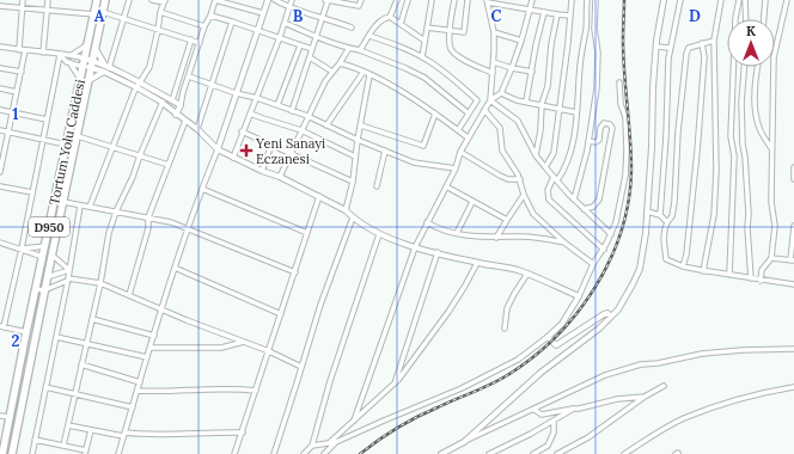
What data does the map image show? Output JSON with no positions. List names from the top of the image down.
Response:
{
  "streets": {
    "highway": ["Tortum Yolu Caddesi", "D950"]
  },
  "places": {
    "health": ["Yeni Sanayi Eczanesi"]
  },
  "north": "top",
  "grid": {
    "columns": [
      "A",
      "B",
      "C",
      "D"
    ],
    "rows": ["1", "2"]
  }
}
